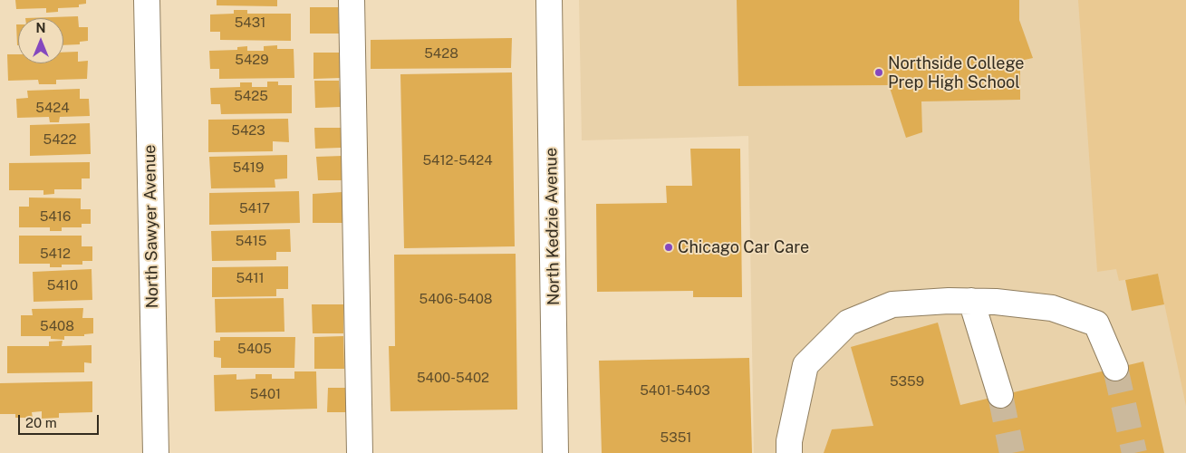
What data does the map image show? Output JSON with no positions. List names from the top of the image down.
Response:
{
  "streets": {
    "street": ["North Sawyer Avenue", "North Kedzie Avenue"]
  },
  "places": ["Northside College Prep High School", "Chicago Car Care"],
  "house_numbers": [
    "5431",
    "5428",
    "5429",
    "5425",
    "5424",
    "5423",
    "5422",
    "5412-5424",
    "5419",
    "5417",
    "5416",
    "5415",
    "5412",
    "5411",
    "5410",
    "5406-5408",
    "5408",
    "5405",
    "5400-5402",
    "5359",
    "5401-5403",
    "5401",
    "5351"
  ],
  "scale_bar": "20 m",
  "north": "top"
}
